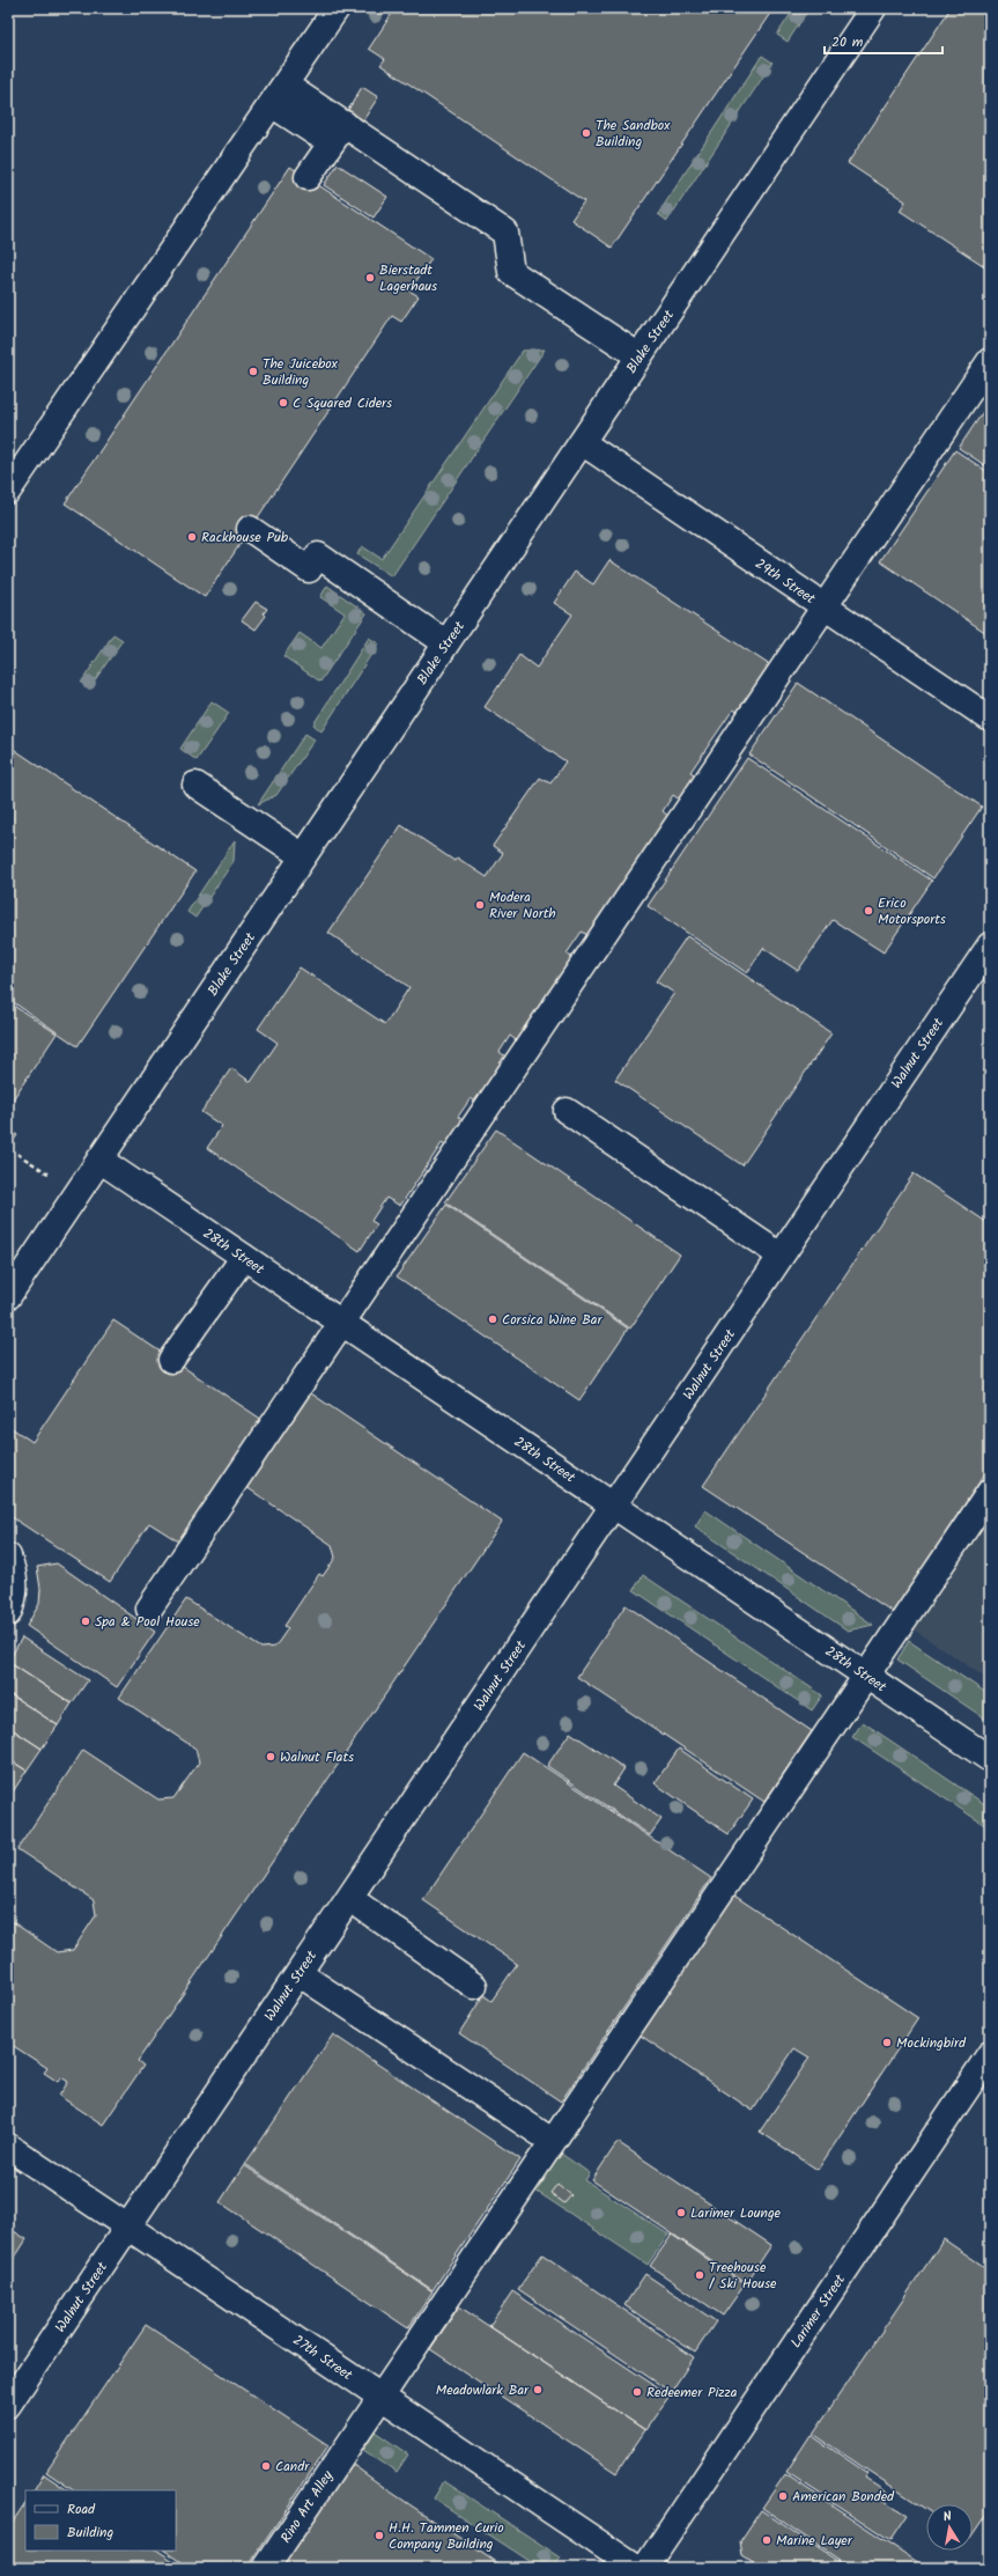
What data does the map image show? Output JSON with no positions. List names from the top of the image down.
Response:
{
  "streets": {
    "street": [
      "Blake Street",
      "29th Street",
      "Walnut Street",
      "28th Street",
      "Larimer Street",
      "27th Street",
      "Rino Art Alley"
    ]
  },
  "crossings": [
    ["Blake Street", "29th Street"],
    ["Blake Street", "28th Street"],
    ["Walnut Street", "28th Street"],
    ["Walnut Street", "27th Street"],
    ["28th Street", "Rino Art Alley"],
    ["27th Street", "Rino Art Alley"]
  ],
  "places": [
    "The Sandbox Building",
    "Bierstadt Lagerhaus",
    "The Juicebox Building",
    "C Squared Ciders",
    "Rackhouse Pub",
    "Modera River North",
    "Erico Motorsports",
    "Corsica Wine Bar",
    "Spa & Pool House",
    "Walnut Flats",
    "Mockingbird",
    "Larimer Lounge",
    "Treehouse / Ski House",
    "Meadowlark Bar",
    "Redeemer Pizza",
    "Candr",
    "American Bonded",
    "H.H. Tammen Curio Company Building",
    "Marine Layer"
  ],
  "legend": ["Road", "Building"],
  "scale_bar": "20 m",
  "north": "top"
}
